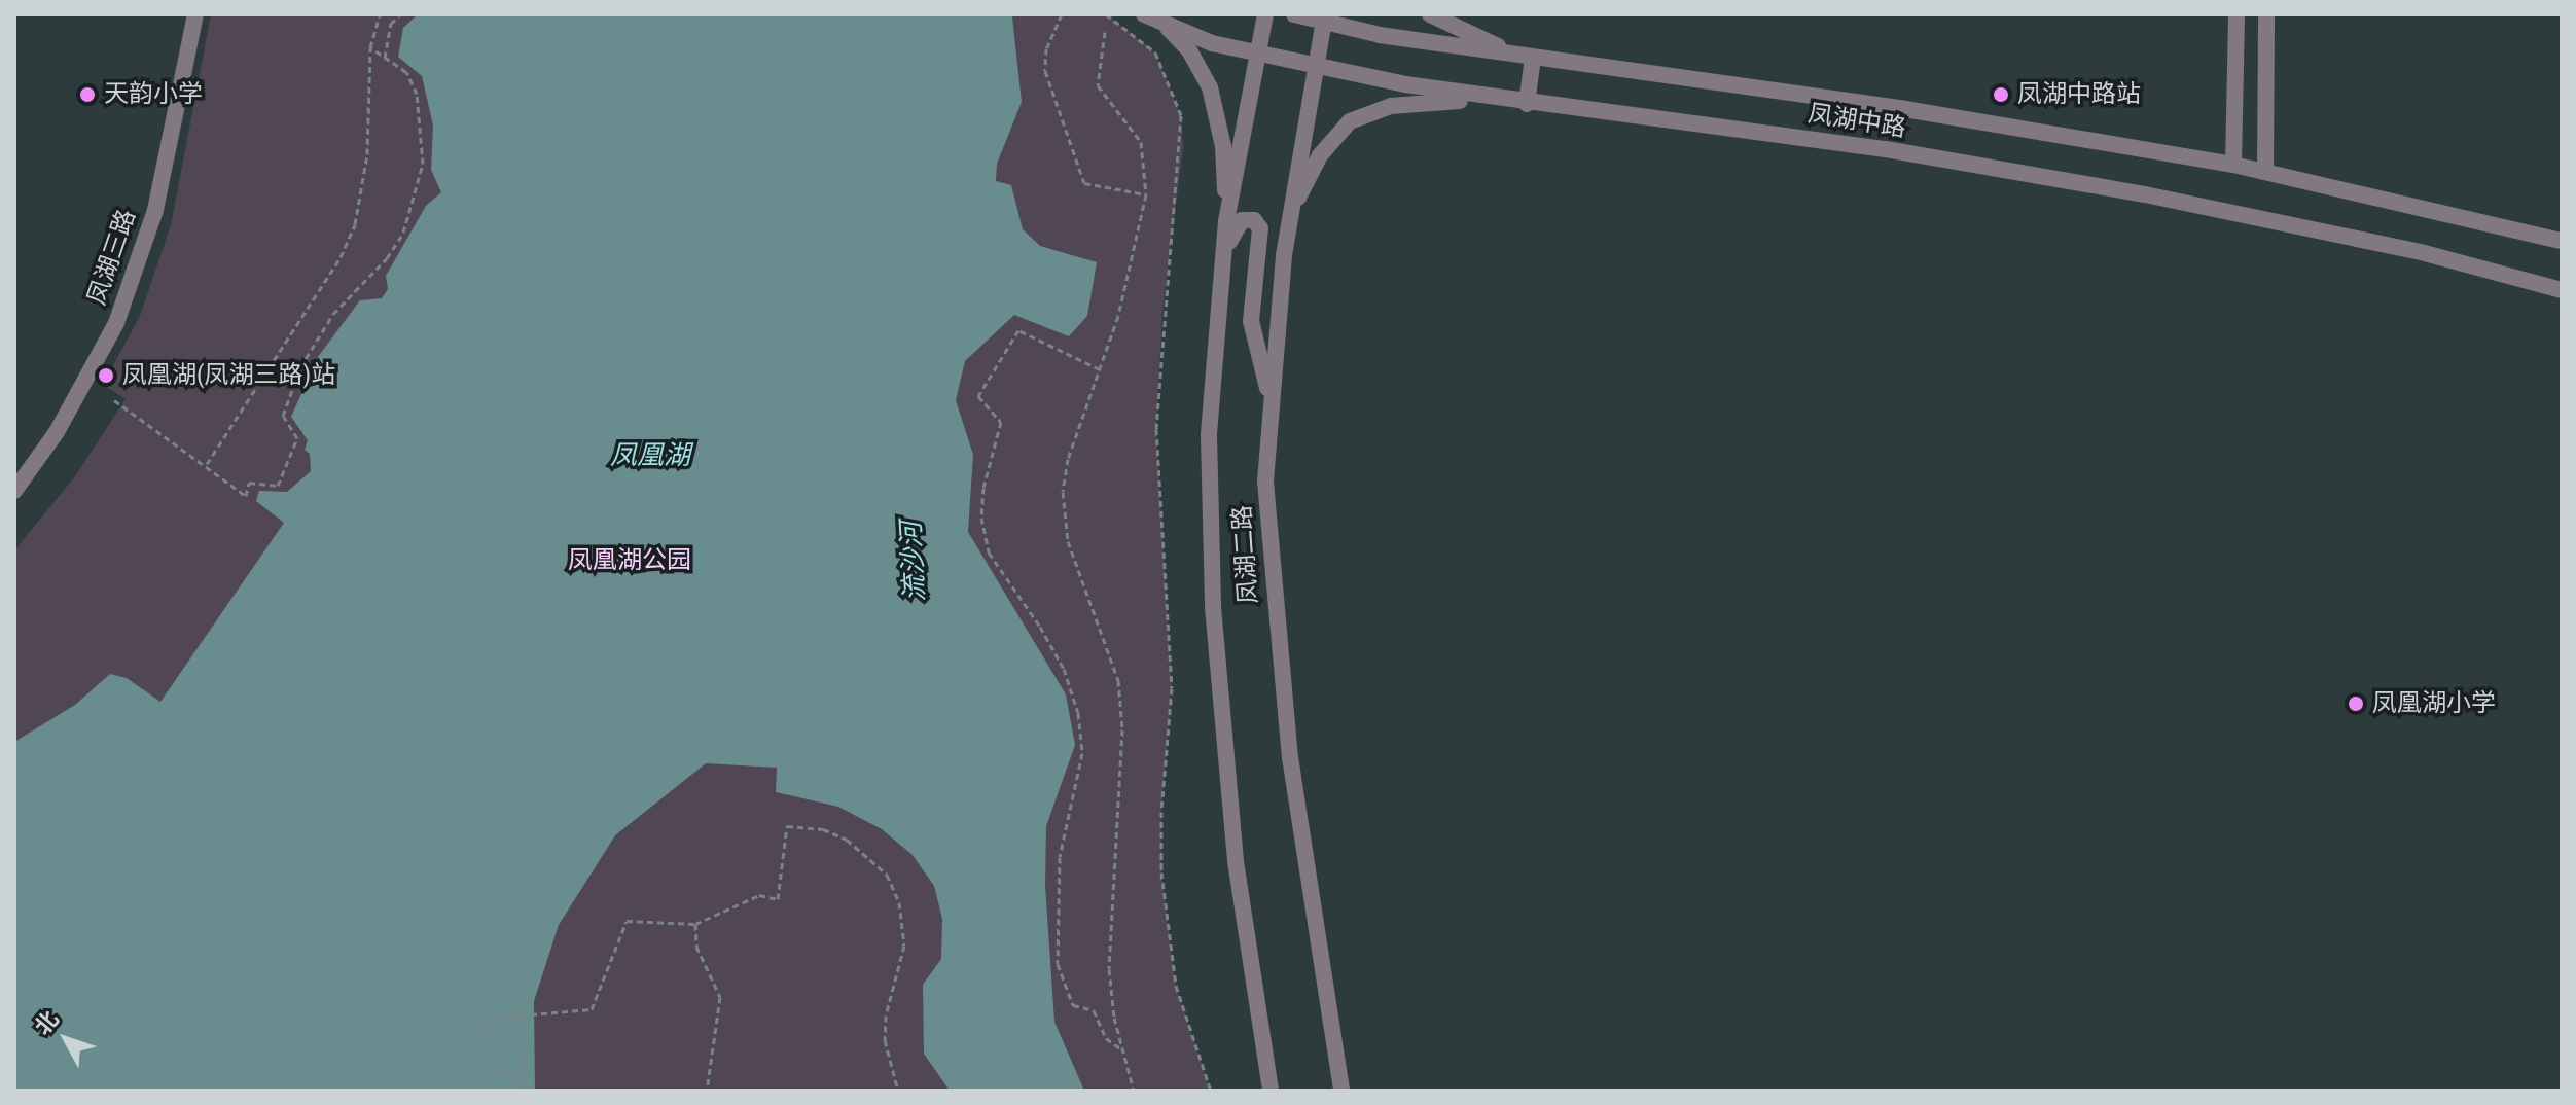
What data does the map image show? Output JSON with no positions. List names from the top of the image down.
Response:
{
  "streets": {
    "street": ["凤湖中路", "凤湖三路", "凤湖二路"]
  },
  "crossings": [
    ["凤湖中路", "凤湖二路"]
  ],
  "water": ["凤凰湖", "流沙河"],
  "parks": ["凤凰湖公园"],
  "places": [
    "天韵小学",
    "凤湖中路站",
    "凤凰湖(凤湖三路)站",
    "凤凰湖小学"
  ],
  "north": "top left"
}
